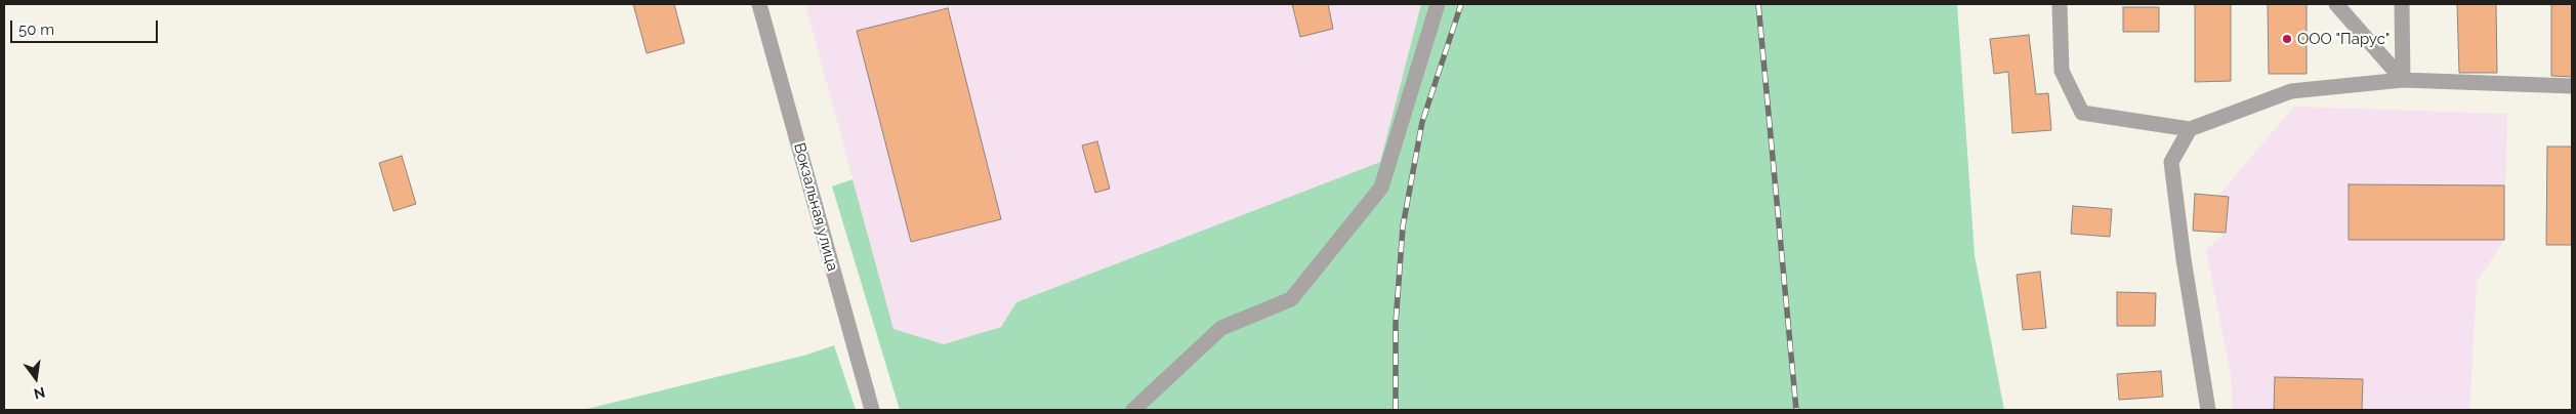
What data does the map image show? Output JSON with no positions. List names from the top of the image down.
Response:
{
  "streets": {
    "street": ["Вокзальная улица"]
  },
  "places": ["ООО \"Парус\""],
  "scale_bar": "50 m",
  "north": "bottom"
}
